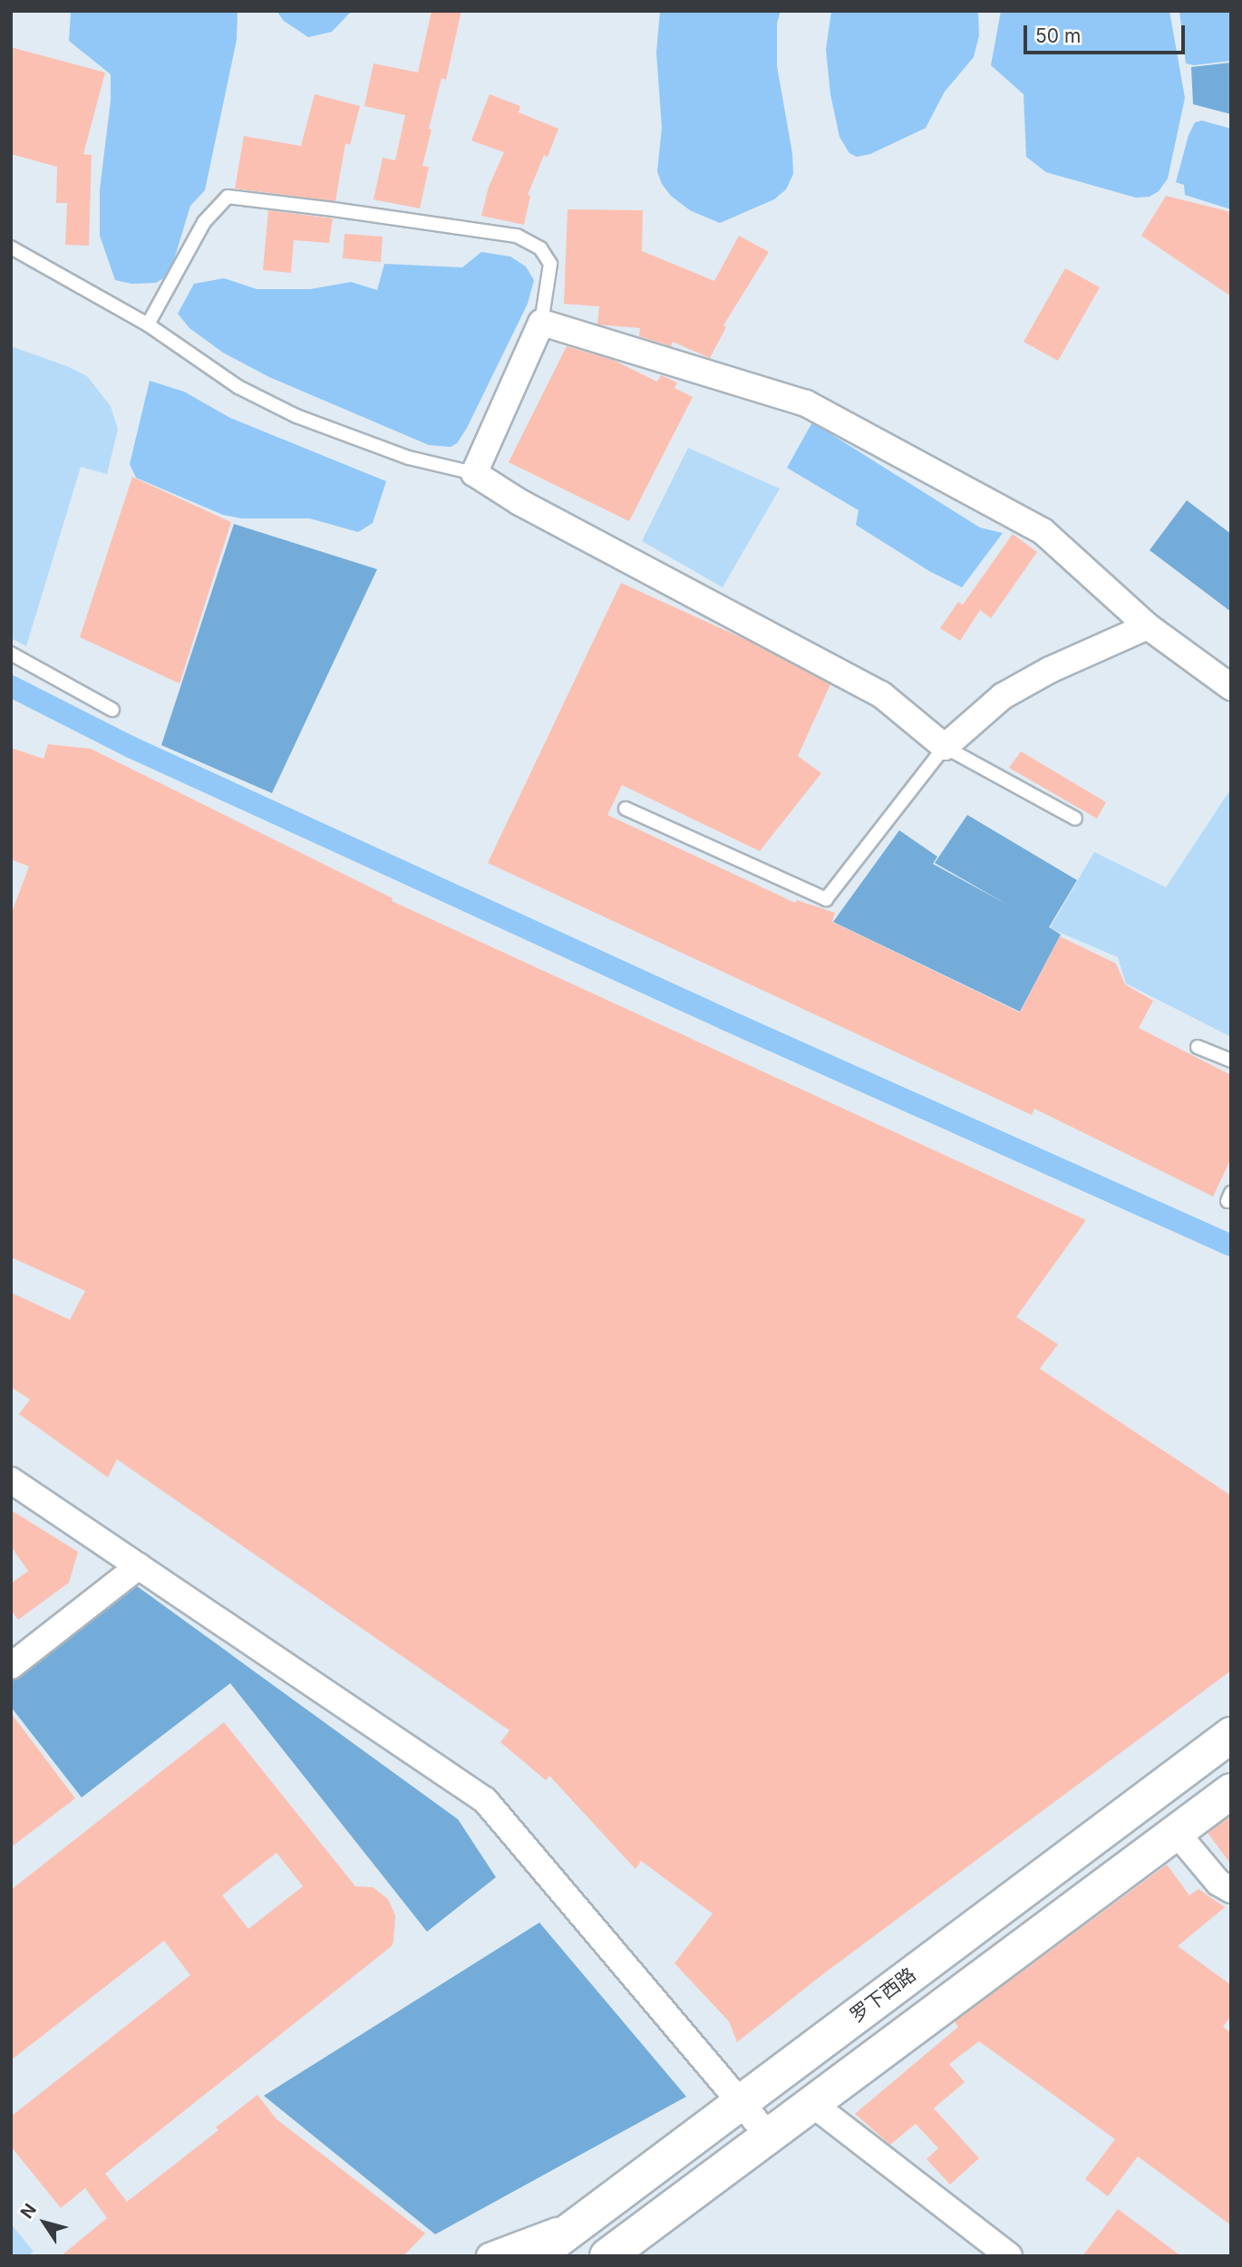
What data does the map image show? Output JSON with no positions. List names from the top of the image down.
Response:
{
  "streets": {
    "main road": ["罗下西路"]
  },
  "scale_bar": "50 m",
  "north": "top left"
}
